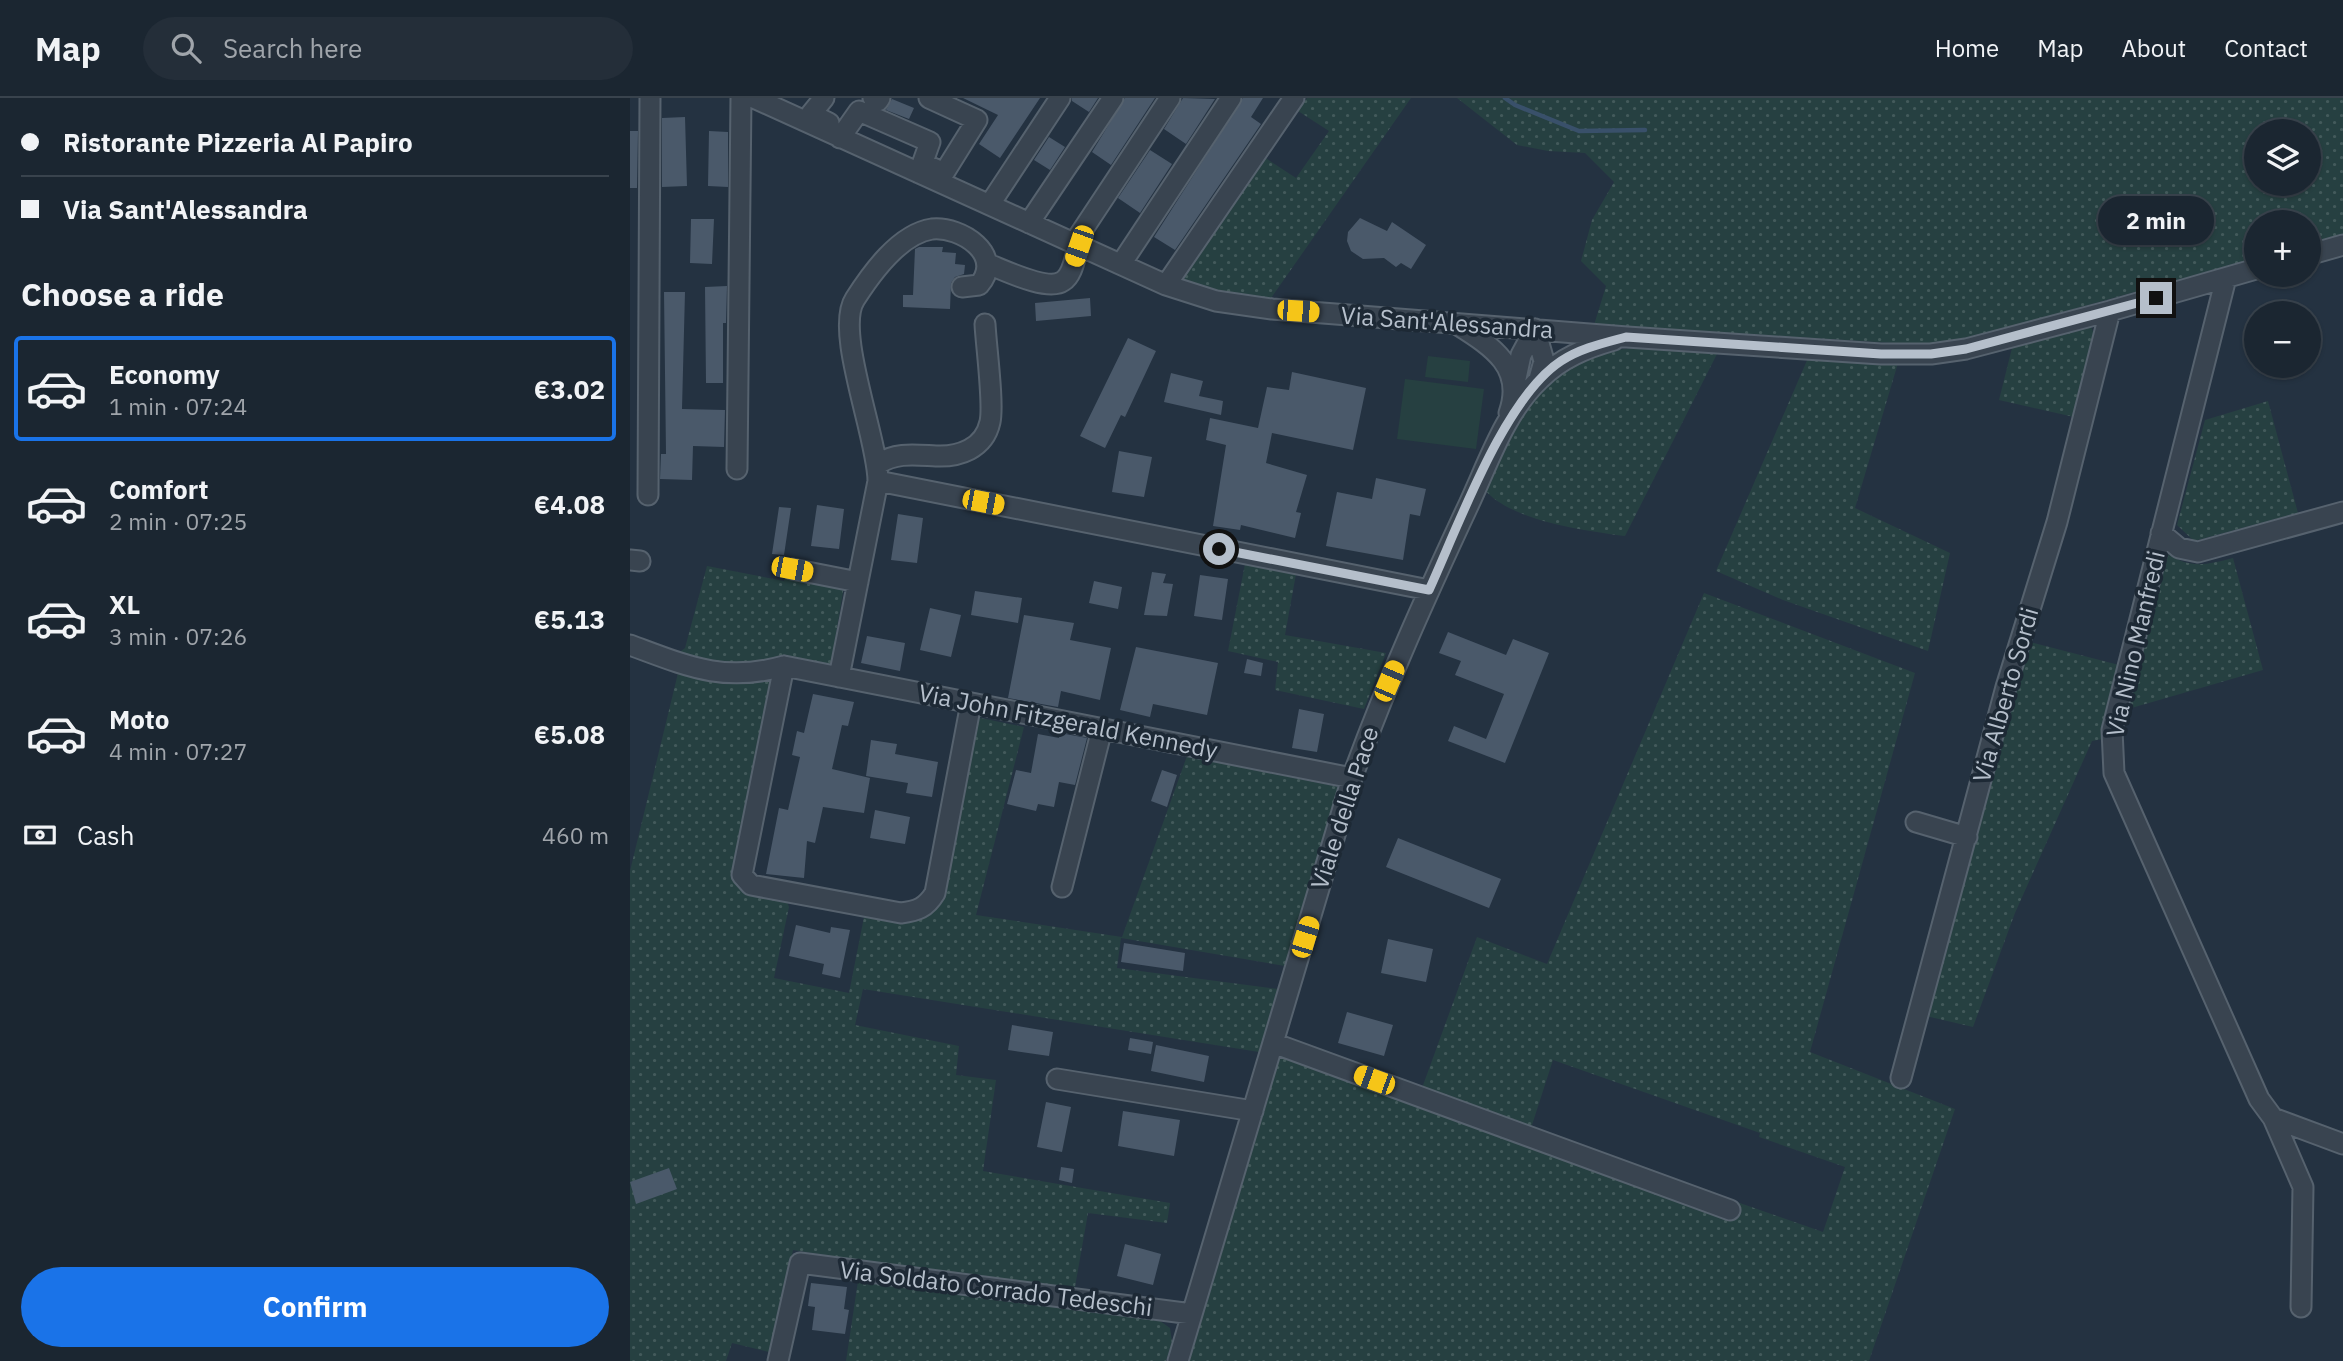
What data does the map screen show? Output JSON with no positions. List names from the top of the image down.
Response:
{
  "streets": {
    "street": [
      "Via Sant'Alessandra",
      "Via Nino Manfredi",
      "Via Alberto Sordi",
      "Via John Fitzgerald Kennedy",
      "Viale della Pace",
      "Via Soldato Corrado Tedeschi"
    ]
  },
  "crossings": [
    ["Via Sant'Alessandra", "Via Nino Manfredi"],
    ["Via Sant'Alessandra", "Via Alberto Sordi"],
    ["Via John Fitzgerald Kennedy", "Viale della Pace"],
    ["Viale della Pace", "Via Soldato Corrado Tedeschi"]
  ],
  "page": {
    "header": "Map",
    "search": "Search here",
    "nav": [
      "Home",
      "Map",
      "About",
      "Contact"
    ],
    "banner": ["Ristorante Pizzeria Al Papiro", "Via Sant'Alessandra"],
    "map_buttons": ["+", "−"],
    "bubble": "2 min",
    "heading": "Choose a ride",
    "list": [
      {
        "name": "Economy",
        "note": "1 min · 07:24",
        "value": "€3.02"
      },
      {
        "name": "Comfort",
        "note": "2 min · 07:25",
        "value": "€4.08"
      },
      {
        "name": "XL",
        "note": "3 min · 07:26",
        "value": "€5.13"
      },
      {
        "name": "Moto",
        "note": "4 min · 07:27",
        "value": "€5.08"
      }
    ],
    "pay": ["Cash", "460 m"],
    "buttons": "Confirm"
  }
}
